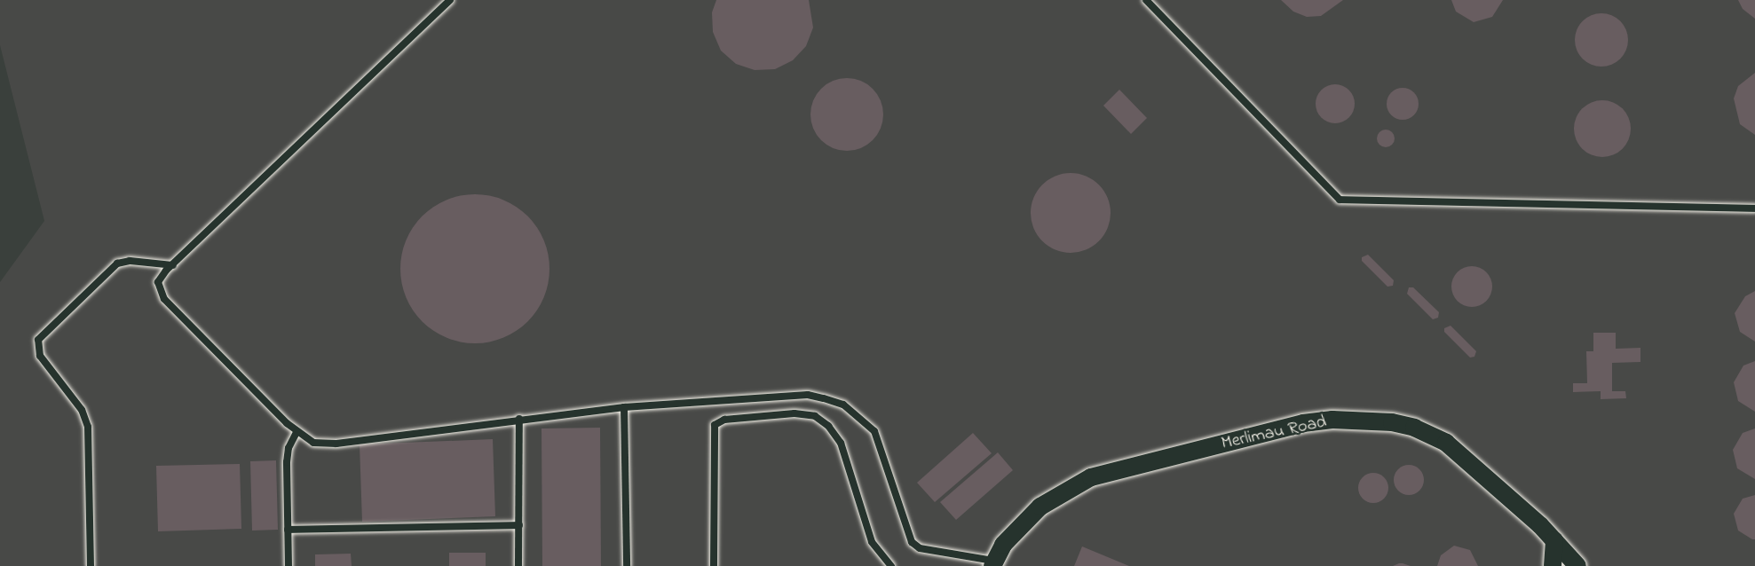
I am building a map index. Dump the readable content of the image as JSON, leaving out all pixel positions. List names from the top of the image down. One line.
{"streets":{"street":["Merlimau Road"]}}
